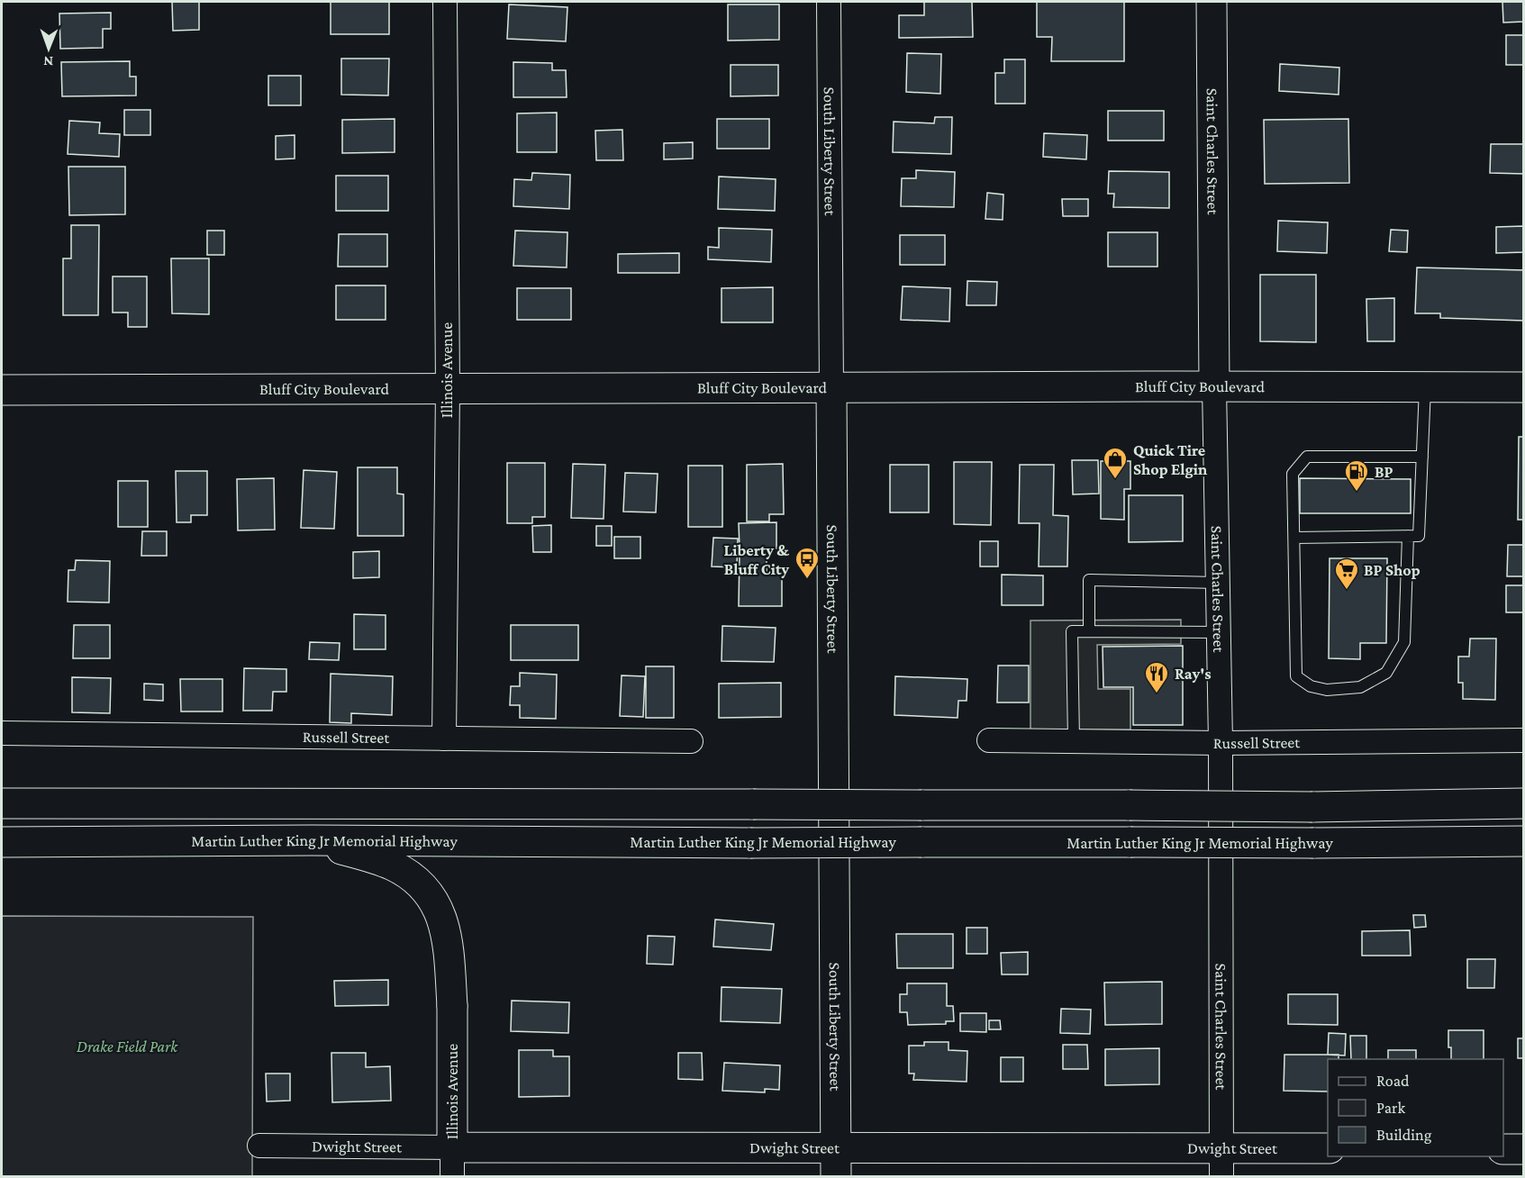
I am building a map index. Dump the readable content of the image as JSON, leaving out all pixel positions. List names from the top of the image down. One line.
{"streets":{"main road":["South Liberty Street","Saint Charles Street","Illinois Avenue","Bluff City Boulevard","Martin Luther King Jr Memorial Highway","Dwight Street"],"street":["Russell Street"]},"crossings":[["South Liberty Street","Bluff City Boulevard"],["South Liberty Street","Dwight Street"],["Saint Charles Street","Bluff City Boulevard"],["Saint Charles Street","Russell Street"],["Saint Charles Street","Dwight Street"],["Illinois Avenue","Bluff City Boulevard"],["Illinois Avenue","Russell Street"],["Illinois Avenue","Martin Luther King Jr Memorial Highway"],["Illinois Avenue","Dwight Street"]],"parks":["Drake Field Park"],"places":{"shop":["Quick Tire Shop Elgin"],"fuel station":["BP"],"bus stop":["Liberty & Bluff City"],"supermarket":["BP Shop"],"restaurant":["Ray's"]},"legend":["Road","Park","Building"],"north":"bottom"}
